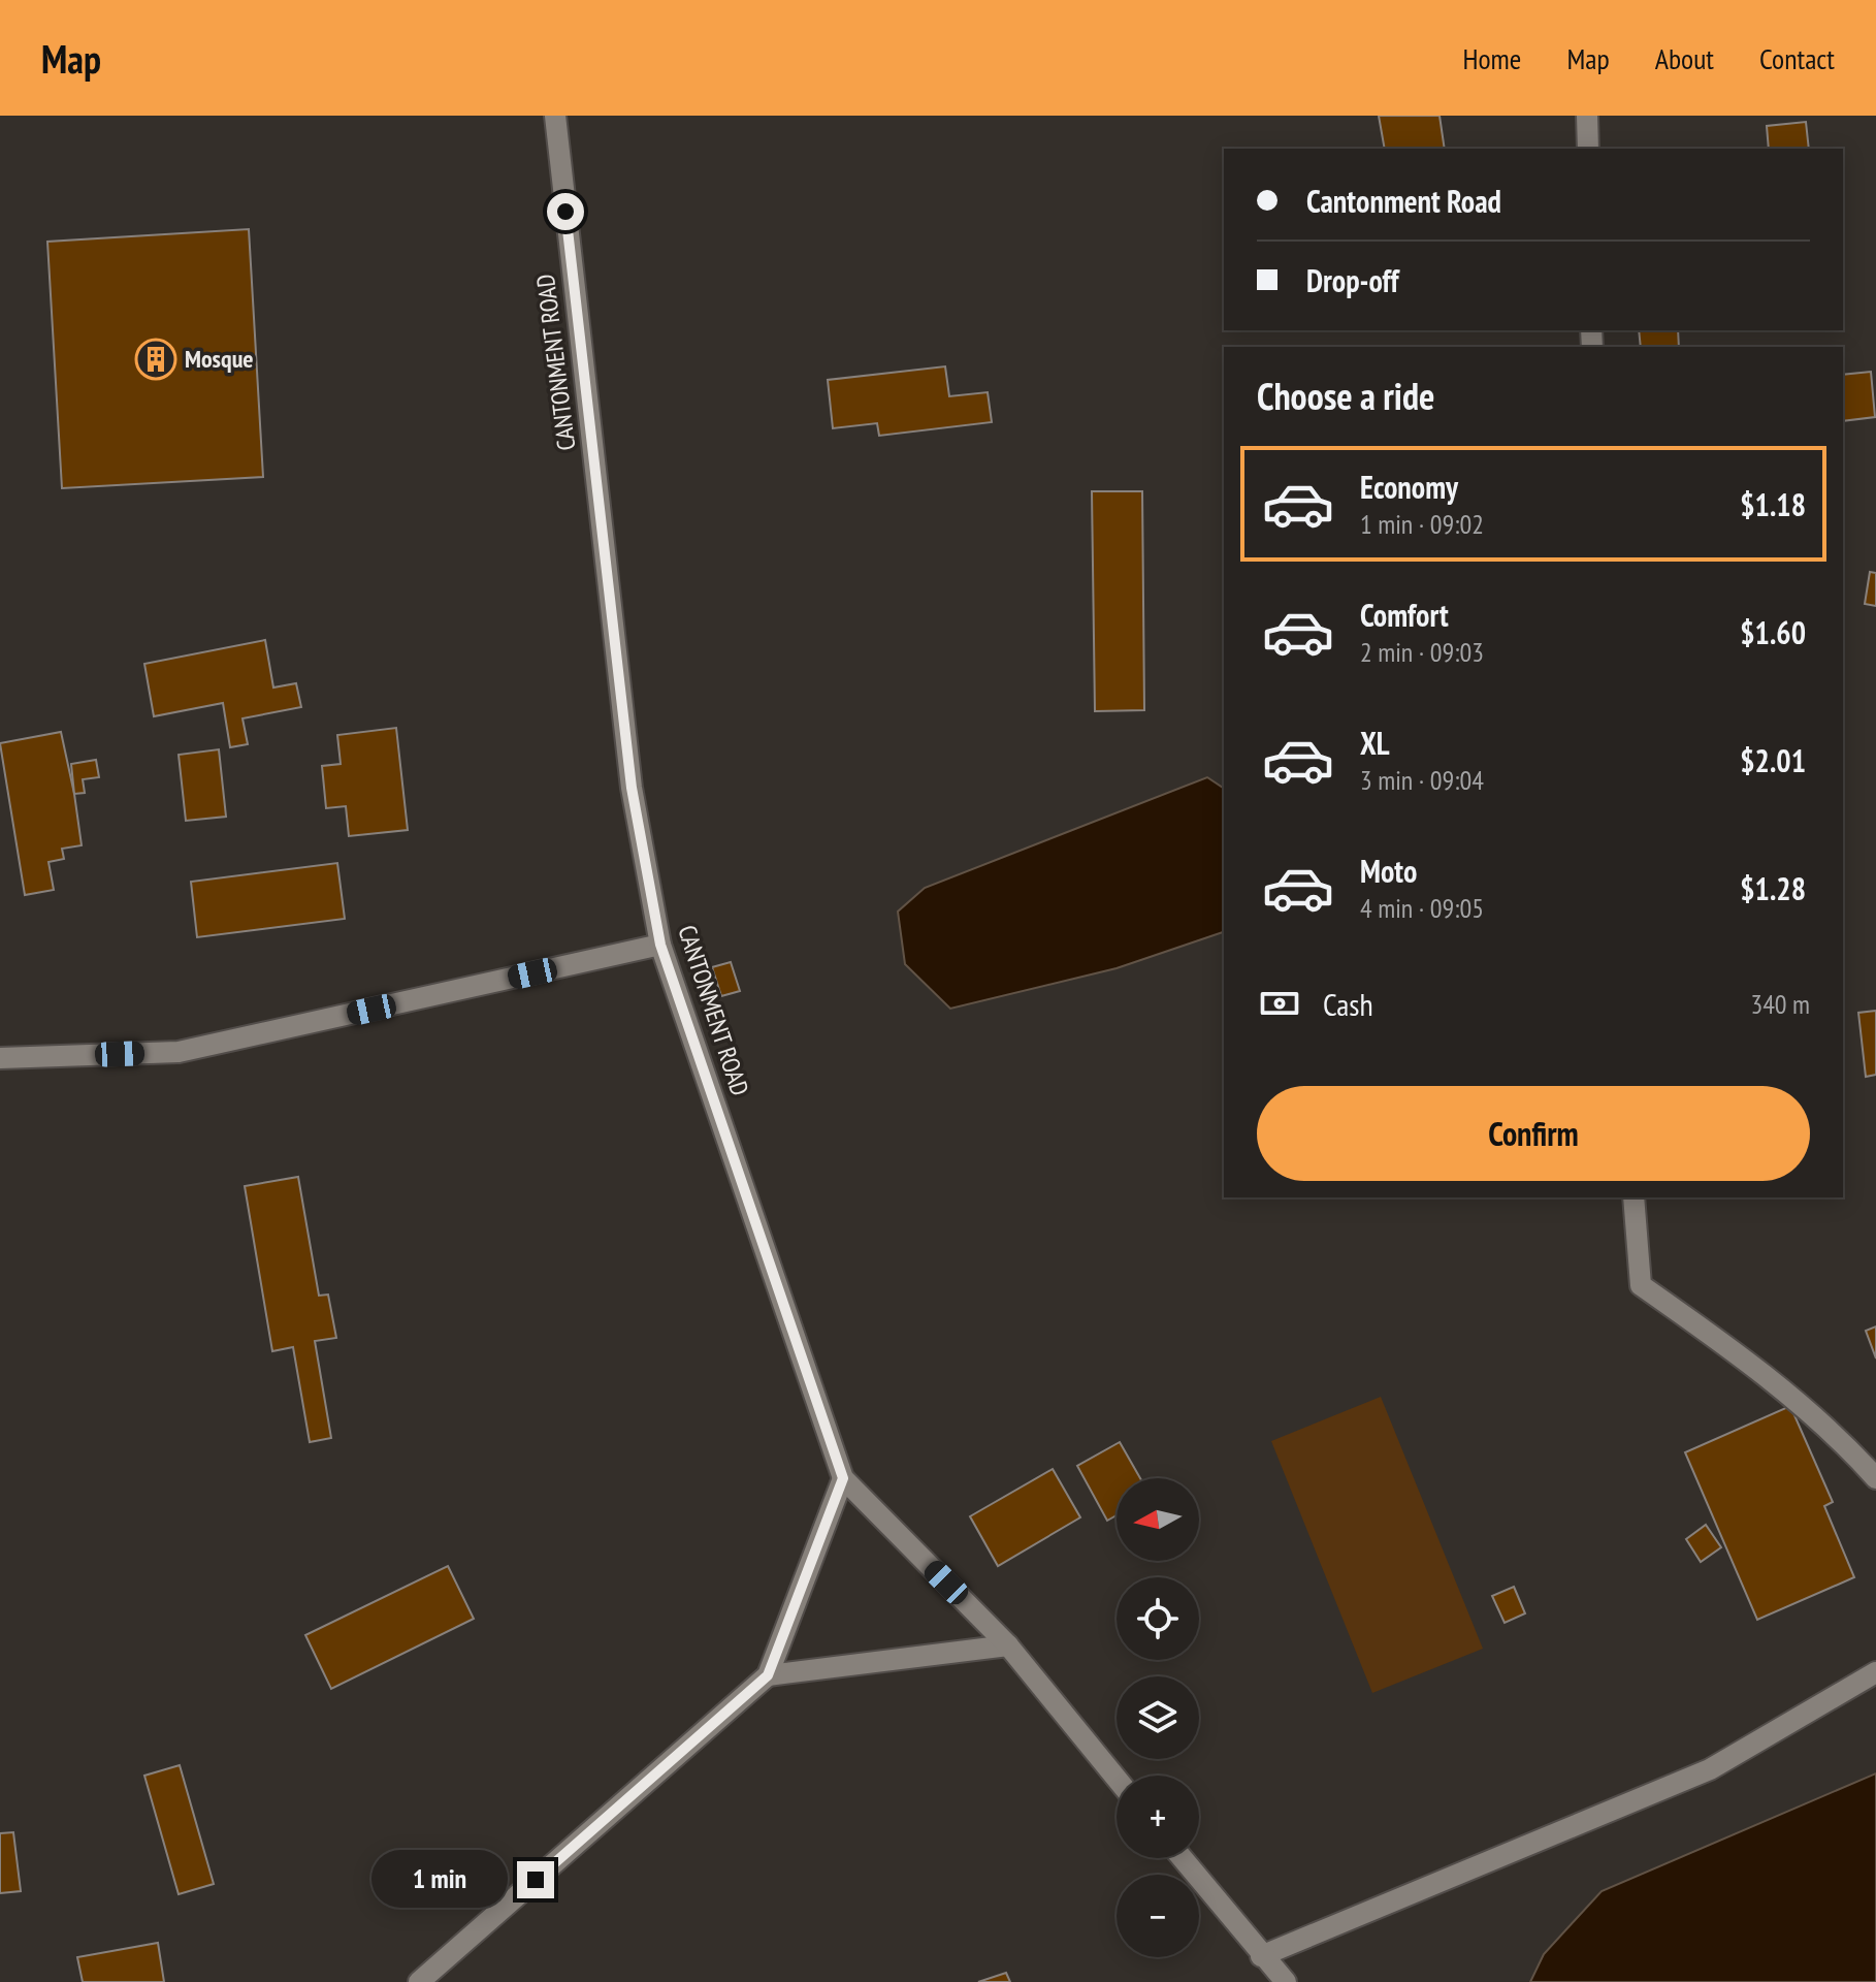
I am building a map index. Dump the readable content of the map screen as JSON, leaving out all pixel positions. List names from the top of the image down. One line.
{"streets":{"street":["CANTONMENT ROAD"]},"places":{"building":["Mosque"]},"north":"left","page":{"header":"Map","nav":["Home","Map","About","Contact"],"banner":["Cantonment Road","Drop-off"],"heading":"Choose a ride","list":[{"name":"Economy","note":"1 min · 09:02","value":"$1.18"},{"name":"Comfort","note":"2 min · 09:03","value":"$1.60"},{"name":"XL","note":"3 min · 09:04","value":"$2.01"},{"name":"Moto","note":"4 min · 09:05","value":"$1.28"}],"pay":["Cash","340 m"],"buttons":"Confirm","map_buttons":["+","−"],"bubble":"1 min"}}
